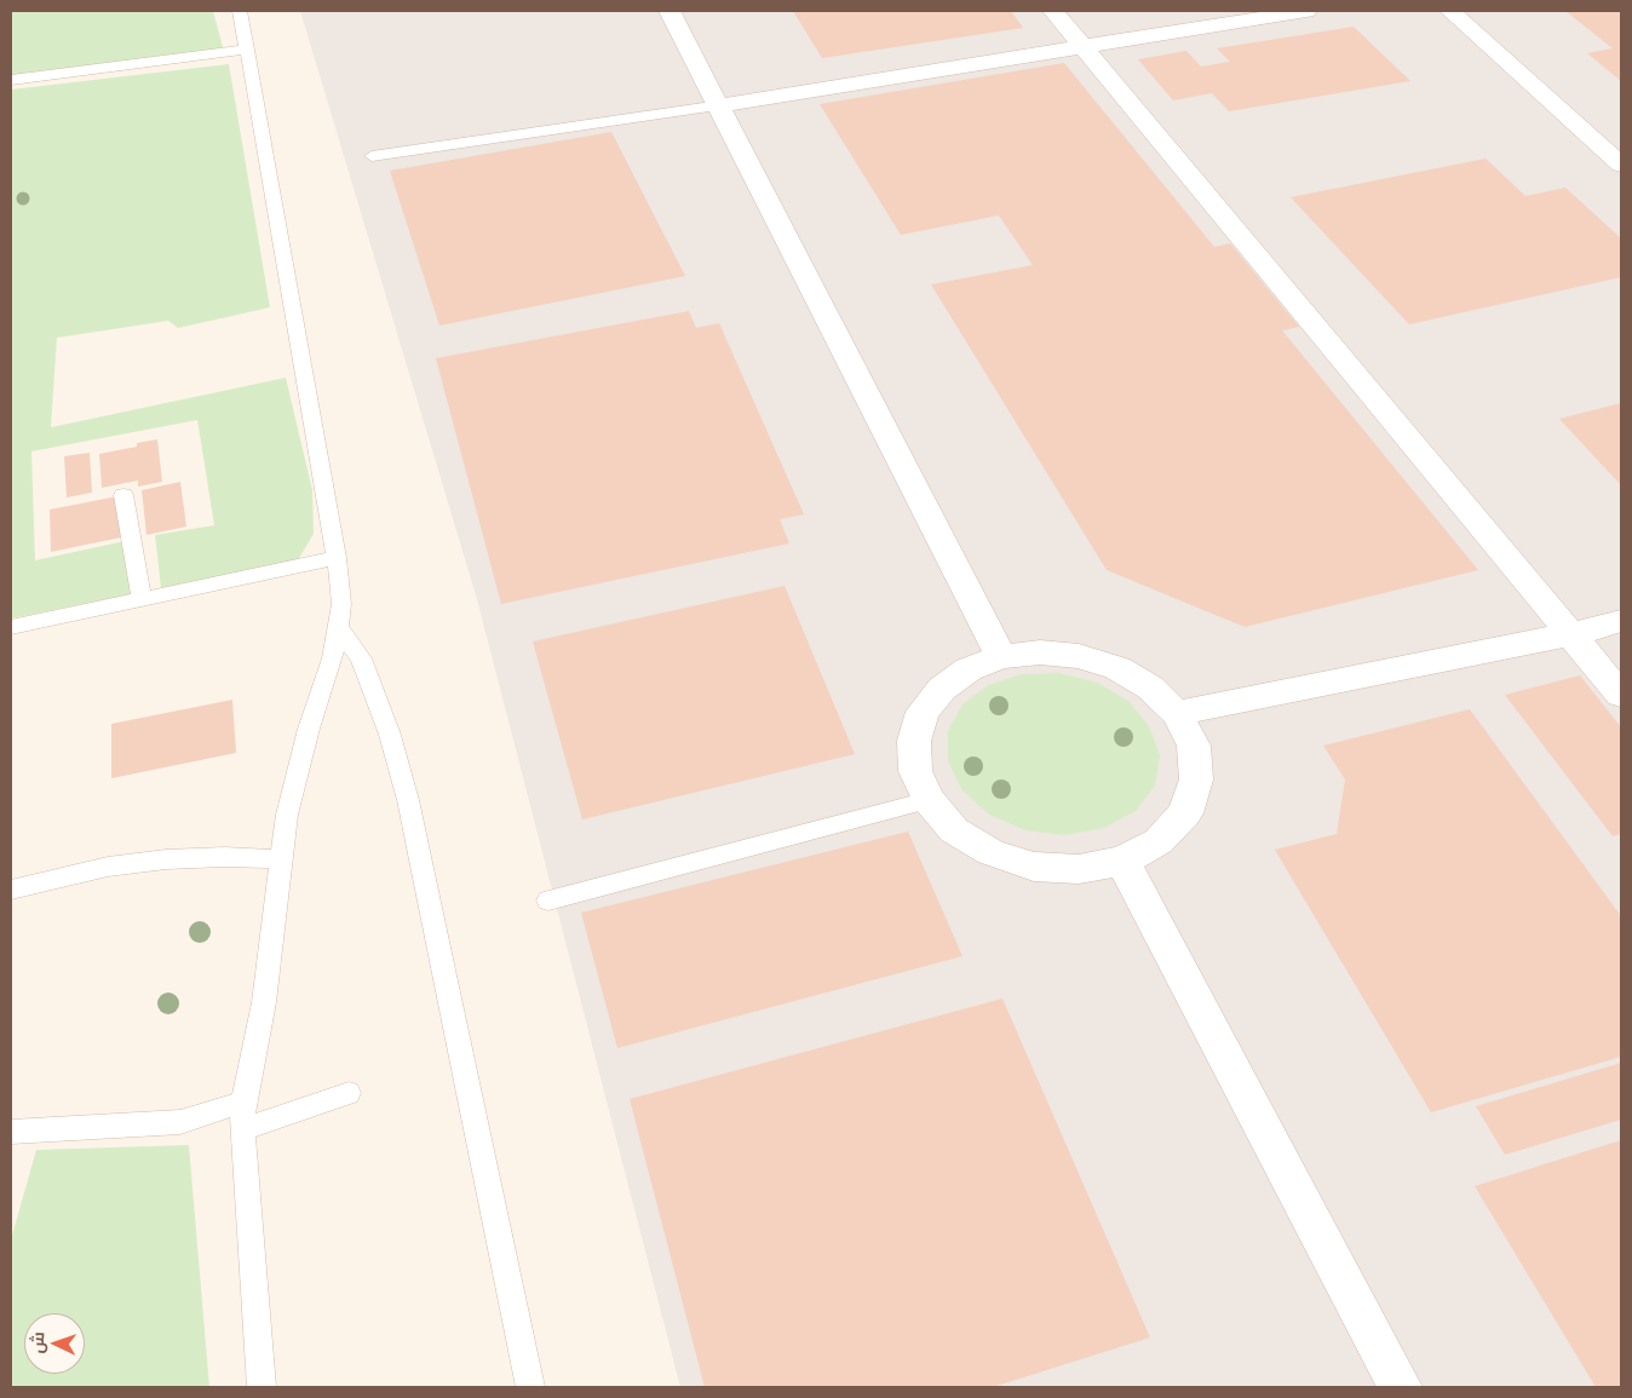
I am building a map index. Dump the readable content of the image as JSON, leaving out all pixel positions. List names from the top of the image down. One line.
{"north":"left"}
